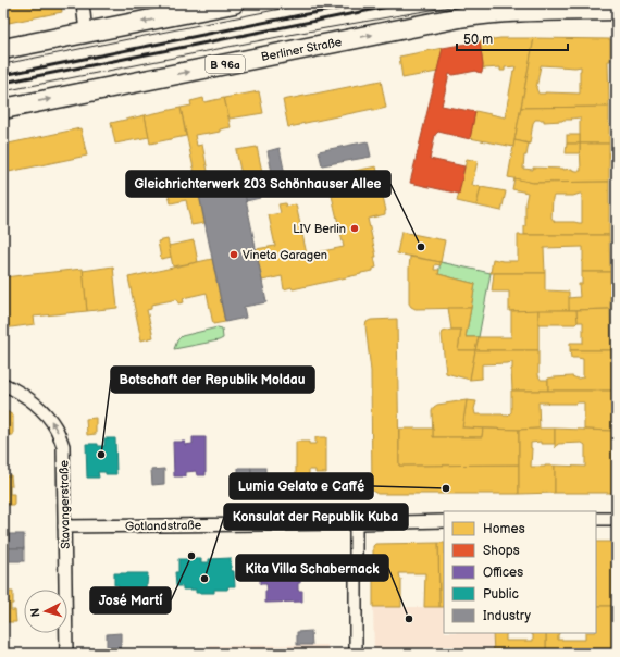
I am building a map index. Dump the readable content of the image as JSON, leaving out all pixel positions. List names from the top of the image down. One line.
{"streets":{"main road":["Berliner Straße","B 96a"],"street":["Stavangerstraße","Gotlandstraße"]},"crossings":[["Stavangerstraße","Gotlandstraße"]],"one_way":["Stavangerstraße"],"places":["LIV Berlin","Gleichrichterwerk 203 Schönhauser Allee","Vineta Garagen","Botschaft der Republik Moldau","Lumia Gelato e Caffé","José Martí","Konsulat der Republik Kuba","Kita Villa Schabernack"],"legend":["Homes","Shops","Offices","Public","Industry"],"scale_bar":"50 m","north":"left"}
